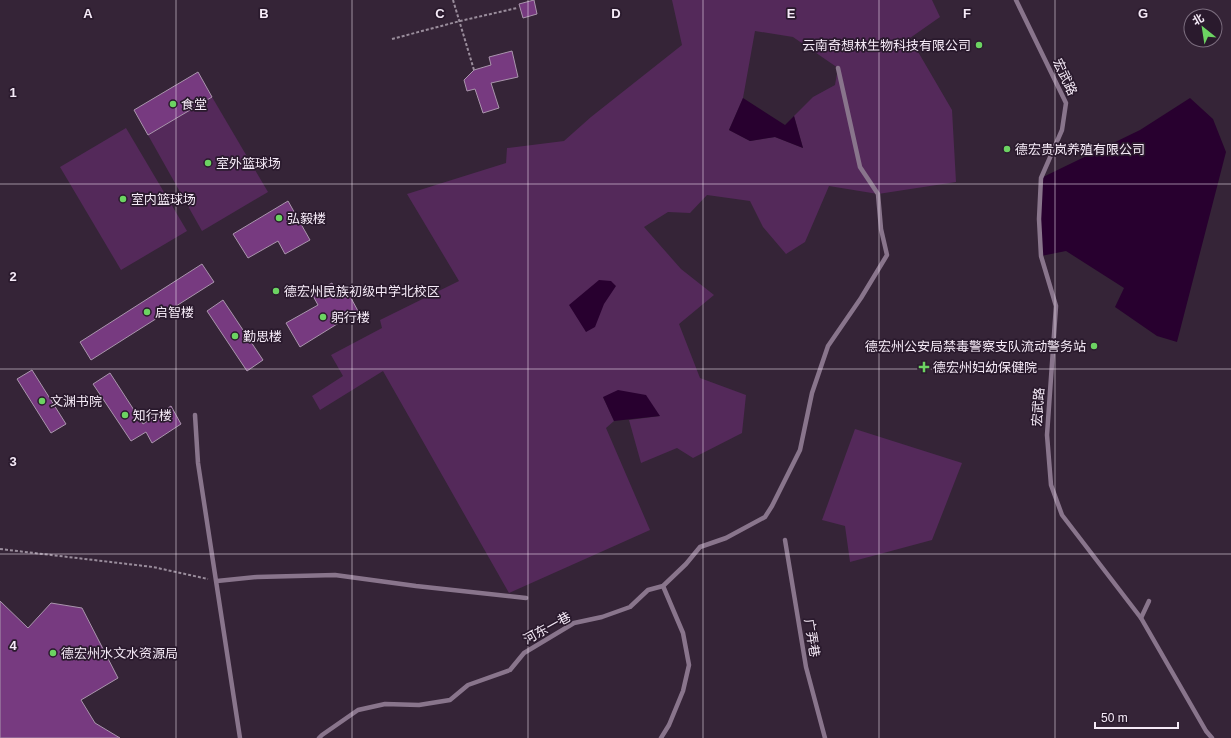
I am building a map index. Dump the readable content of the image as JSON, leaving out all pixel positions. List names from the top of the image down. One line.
{"streets":{"lane":["宏武路","河东一巷","广弄巷"]},"places":{"other":["云南奇想林生物科技有限公司","食堂","德宏贵岚养殖有限公司","室外篮球场","室内篮球场","弘毅楼","德宏州民族初级中学北校区","启智楼","躬行楼","勤思楼","德宏州公安局禁毒警察支队流动警务站","文渊书院","知行楼","德宏州水文水资源局"],"health":["德宏州妇幼保健院"]},"scale_bar":"50 m","north":"top left","grid":{"columns":["A","B","C","D","E","F","G"],"rows":["1","2","3","4"]}}
